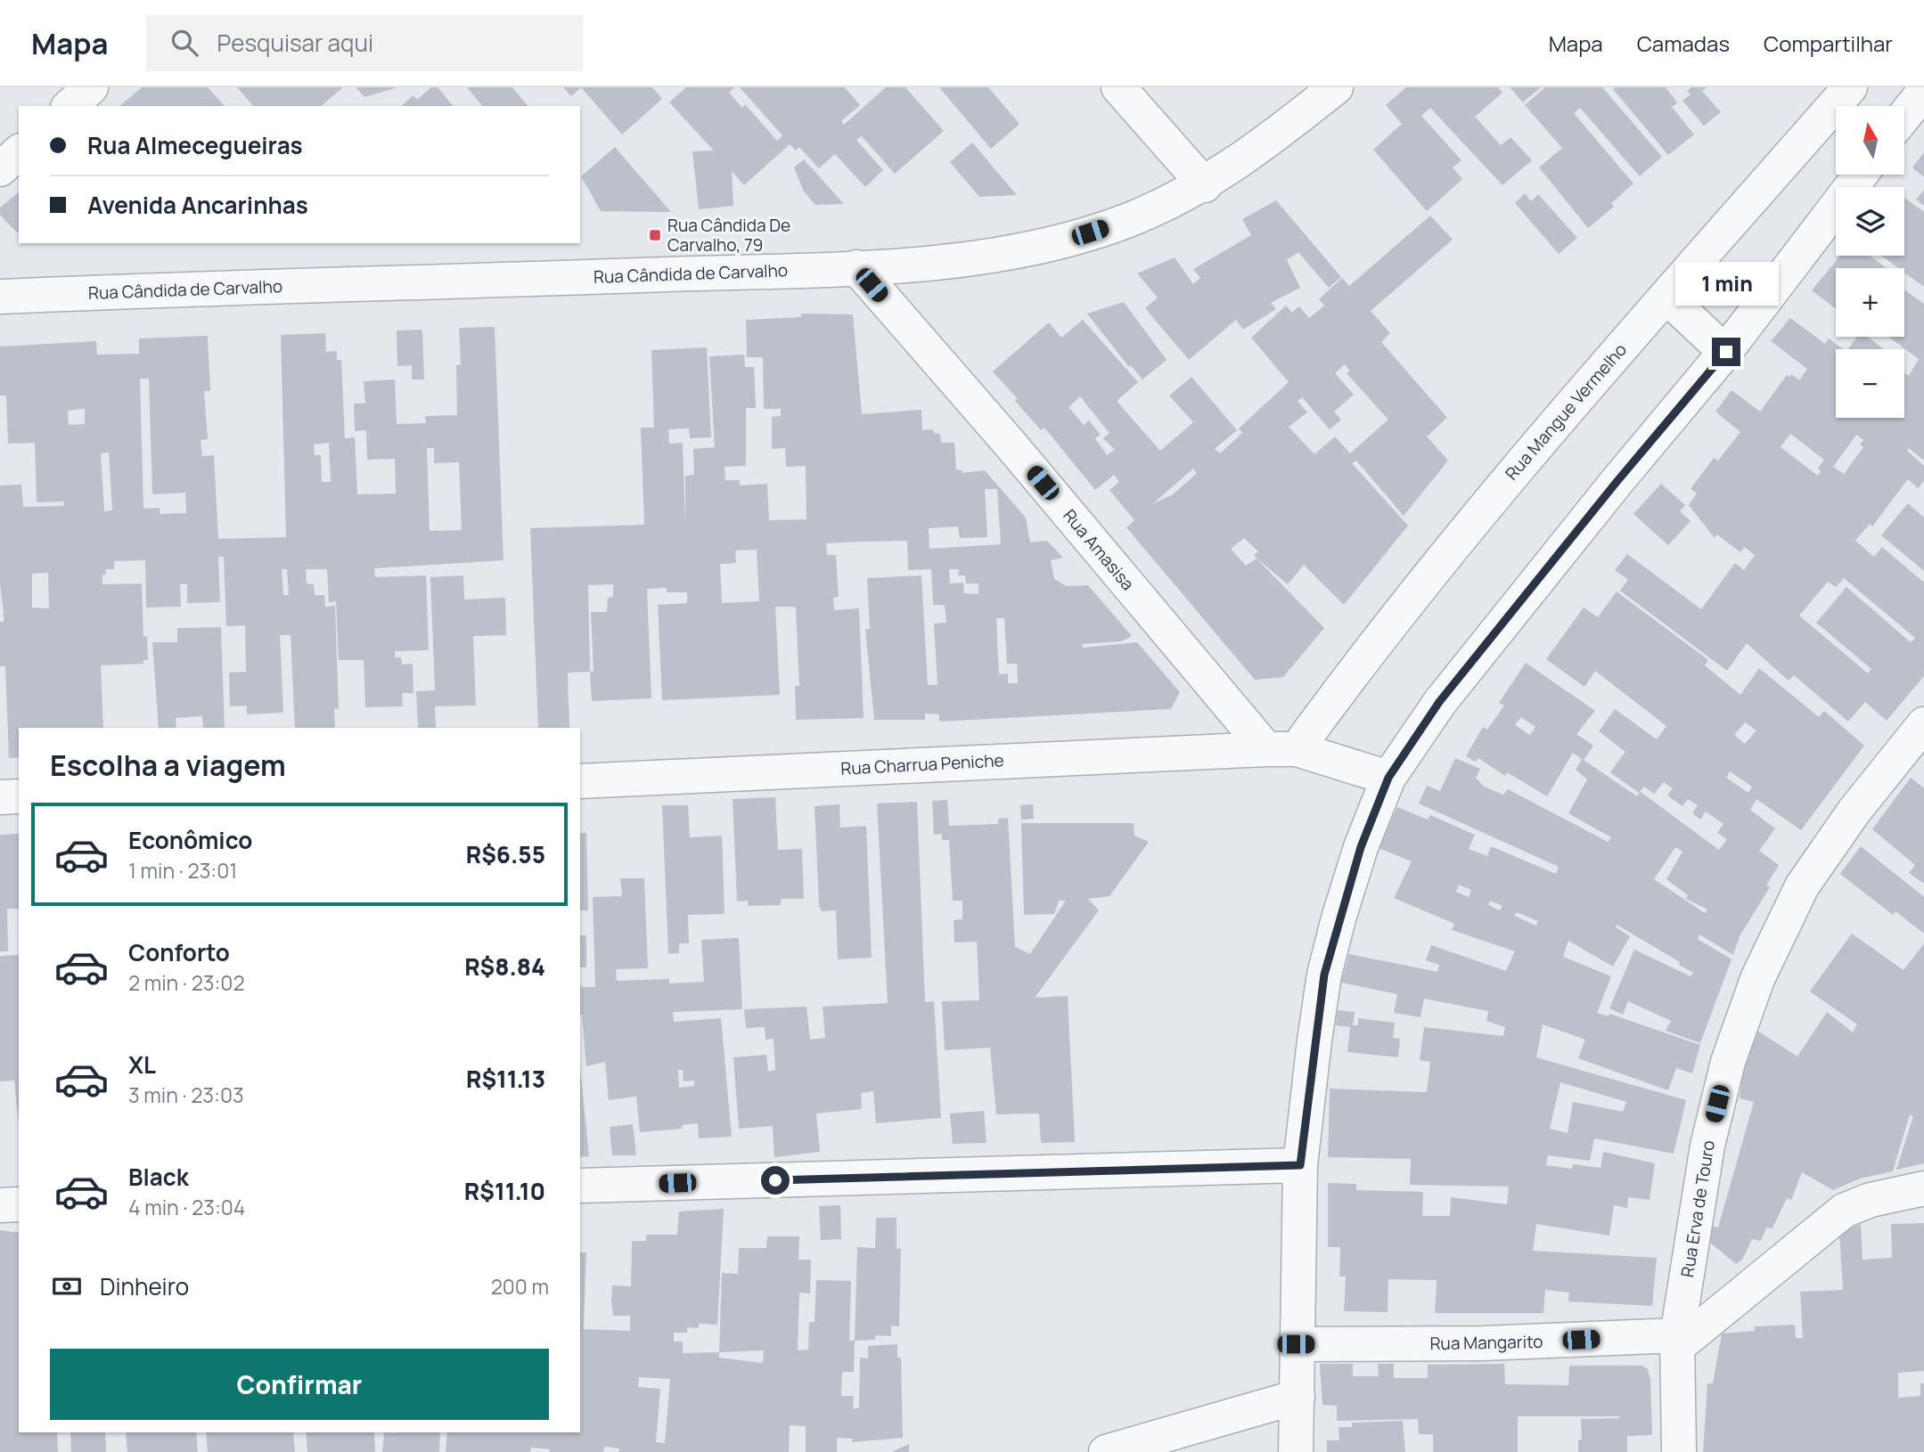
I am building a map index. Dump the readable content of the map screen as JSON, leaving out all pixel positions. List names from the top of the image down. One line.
{"streets":{"street":["Rua Cândida de Carvalho","Rua Mangue Vermelho","Rua Amasisa","Rua Charrua Peniche","Rua Erva de Touro","Rua Mangarito"]},"crossings":[["Rua Cândida de Carvalho","Rua Amasisa"],["Rua Mangue Vermelho","Rua Amasisa"],["Rua Mangue Vermelho","Rua Charrua Peniche"],["Rua Amasisa","Rua Charrua Peniche"],["Rua Erva de Touro","Rua Mangarito"]],"places":{"transit":["Rua Cândida De Carvalho, 79"]},"north":"top","page":{"header":"Mapa","search":"Pesquisar aqui","nav":["Mapa","Camadas","Compartilhar"],"map_buttons":["+","−"],"banner":["Rua Almecegueiras","Avenida Ancarinhas"],"bubble":"1 min","heading":"Escolha a viagem","list":[{"name":"Econômico","note":"1 min · 23:01","value":"R$6.55"},{"name":"Conforto","note":"2 min · 23:02","value":"R$8.84"},{"name":"XL","note":"3 min · 23:03","value":"R$11.13"},{"name":"Black","note":"4 min · 23:04","value":"R$11.10"}],"pay":["Dinheiro","200 m"],"buttons":"Confirmar"}}
